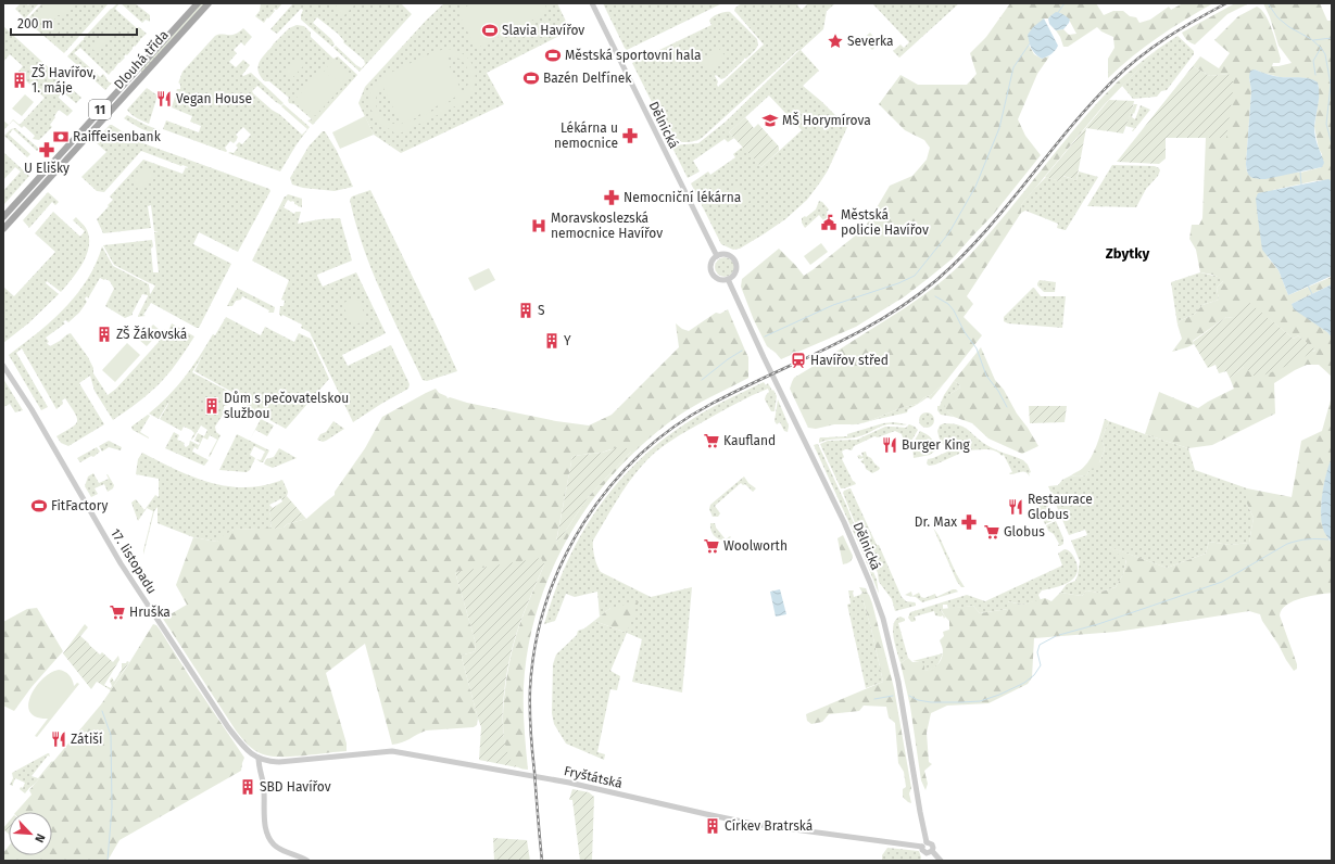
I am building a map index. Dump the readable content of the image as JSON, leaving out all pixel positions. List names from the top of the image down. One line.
{"streets":{"main road":["Dlouhá třída","11"],"street":["Dělnická","17. listopadu","Fryštátská"]},"crossings":[["Dělnická","Fryštátská"],["17. listopadu","Fryštátská"]],"districts":["Zbytky"],"places":{"sports":["Slavia Havířov","Městská sportovní hala","Bazén Delfínek","FitFactory"],"place":["Severka"],"building":["ZŠ Havířov, 1. máje","S","ZŠ Žákovská","Y","Dům s pečovatelskou službou","SBD Havířov","Církev Bratrská"],"restaurant":["Vegan House","Burger King","Restaurace Globus","Zátiší"],"school or university":["MŠ Horymírova"],"pharmacy":["Lékárna u nemocnice","U Elišky","Nemocniční lékárna","Dr. Max"],"bank":["Raiffeisenbank"],"public building":["Městská policie Havířov"],"hospital":["Moravskoslezská nemocnice Havířov"],"station":["Havířov střed"],"supermarket":["Kaufland","Globus","Woolworth","Hruška"]},"scale_bar":"200 m","north":"bottom right"}
